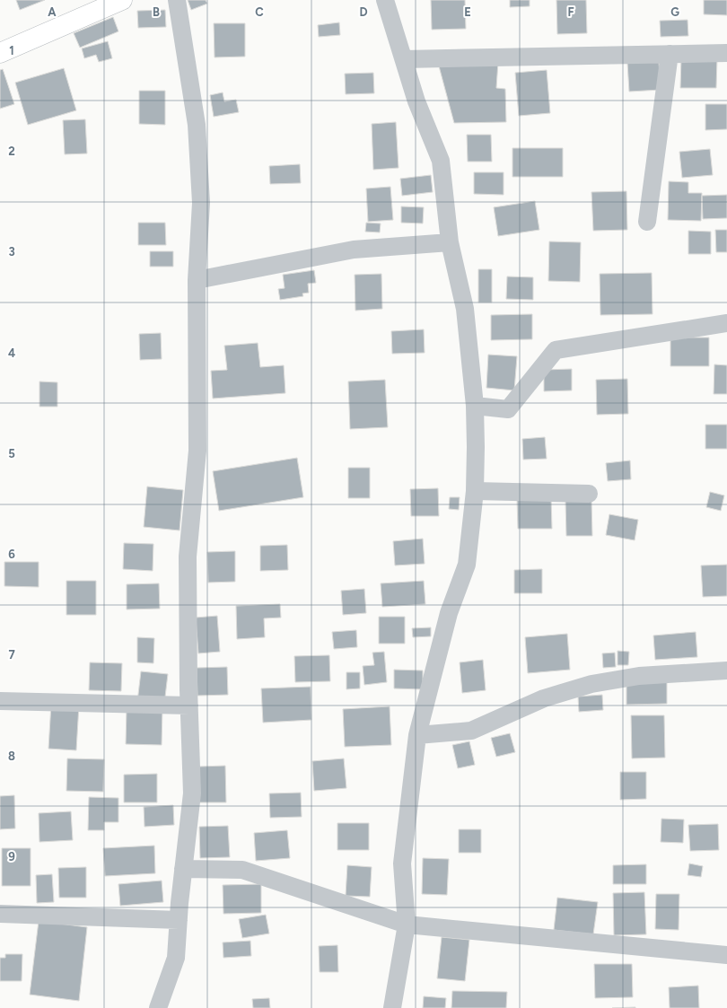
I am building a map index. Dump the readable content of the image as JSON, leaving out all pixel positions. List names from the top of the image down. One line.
{"grid":{"columns":["A","B","C","D","E","F","G"],"rows":["1","2","3","4","5","6","7","8","9"]}}
